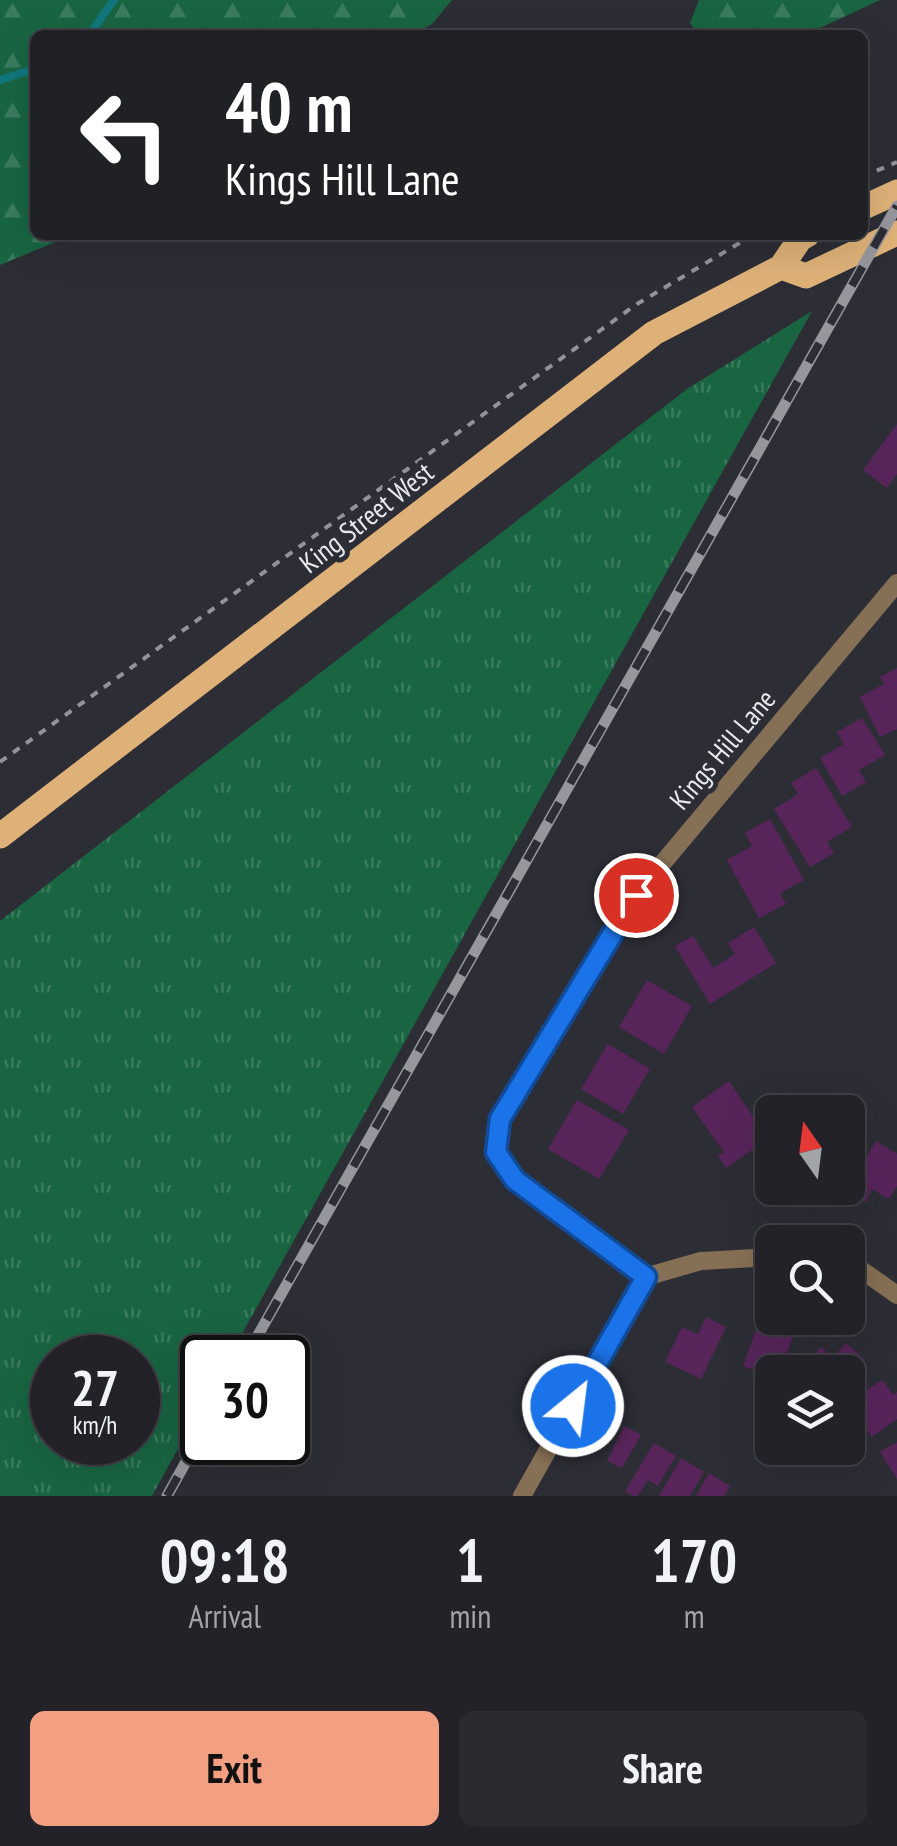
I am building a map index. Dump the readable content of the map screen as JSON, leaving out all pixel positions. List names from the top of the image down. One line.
{"streets":{"main road":["King Street West"],"street":["Kings Hill Lane"]},"north":"top","page":{"turn":["40 m","Kings Hill Lane"],"speed":"27 km/h","limit":"30","eta":["09:18","Arrival","1","min","170","m"],"buttons":["Exit","Share"]}}
